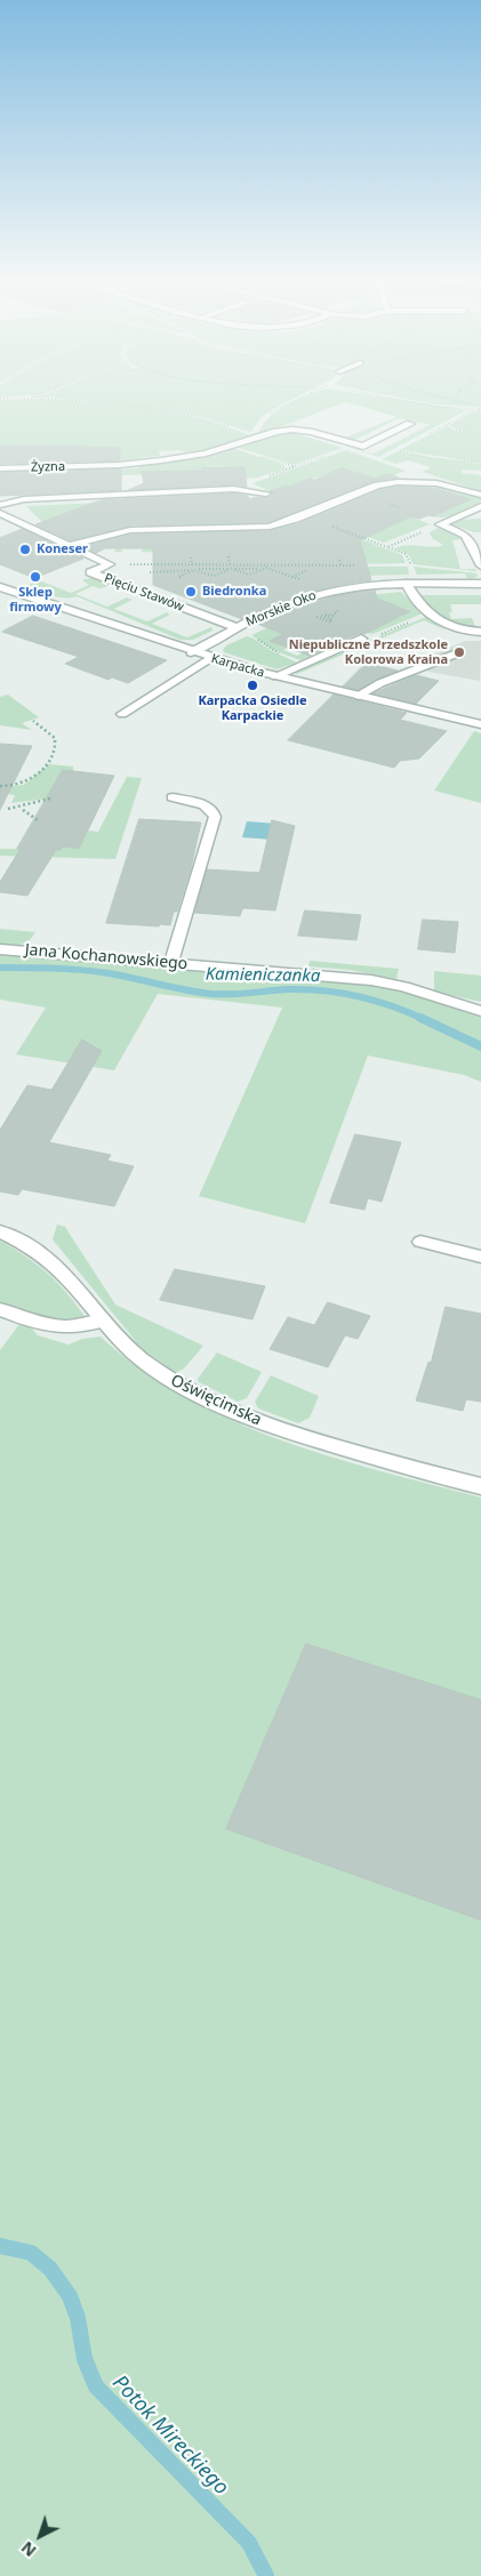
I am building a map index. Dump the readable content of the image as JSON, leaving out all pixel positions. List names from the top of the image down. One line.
{"streets":{"street":["Żyzna","Pięciu Stawów","Morskie Oko","Karpacka","Jana Kochanowskiego","Oświęcimska"]},"crossings":[["Pięciu Stawów","Morskie Oko"],["Morskie Oko","Karpacka"]],"water":["Kamieniczanka","Potok Mireckiego"],"places":["Koneser","Sklep firmowy","Biedronka","Niepubliczne Przedszkole Kolorowa Kraina","Karpacka Osiedle Karpackie"],"north":"bottom left"}
